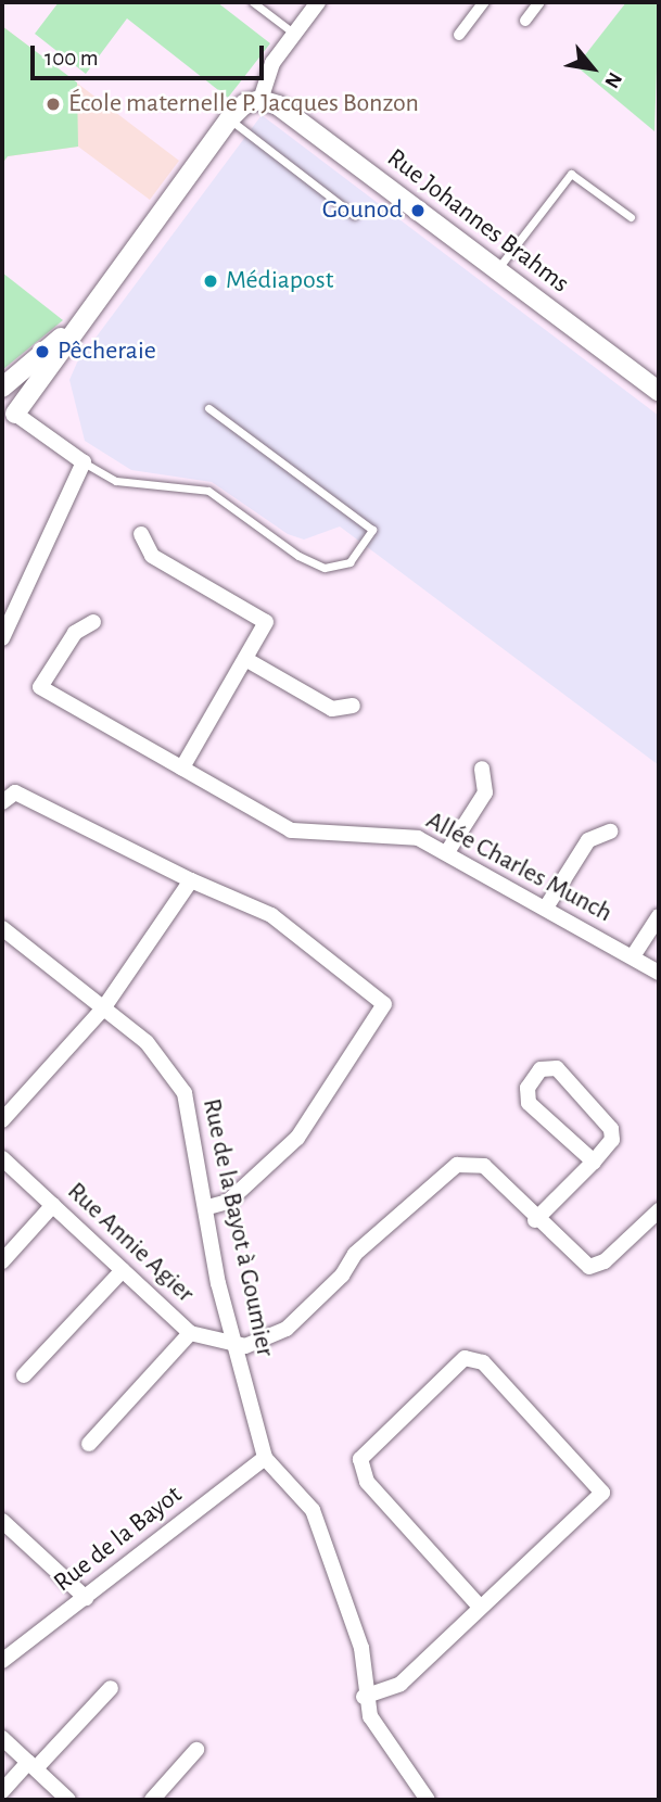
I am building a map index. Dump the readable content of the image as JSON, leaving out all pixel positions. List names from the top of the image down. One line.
{"streets":{"street":["Rue Johannes Brahms","Allée Charles Munch","Rue de la Bayot à Goumier","Rue Annie Agier","Rue de la Bayot"]},"crossings":[["Rue de la Bayot à Goumier","Rue Annie Agier"],["Rue de la Bayot à Goumier","Rue de la Bayot"]],"places":["École maternelle P. Jacques Bonzon","Gounod","Médiapost","Pêcheraie"],"scale_bar":"100 m","north":"bottom right"}
